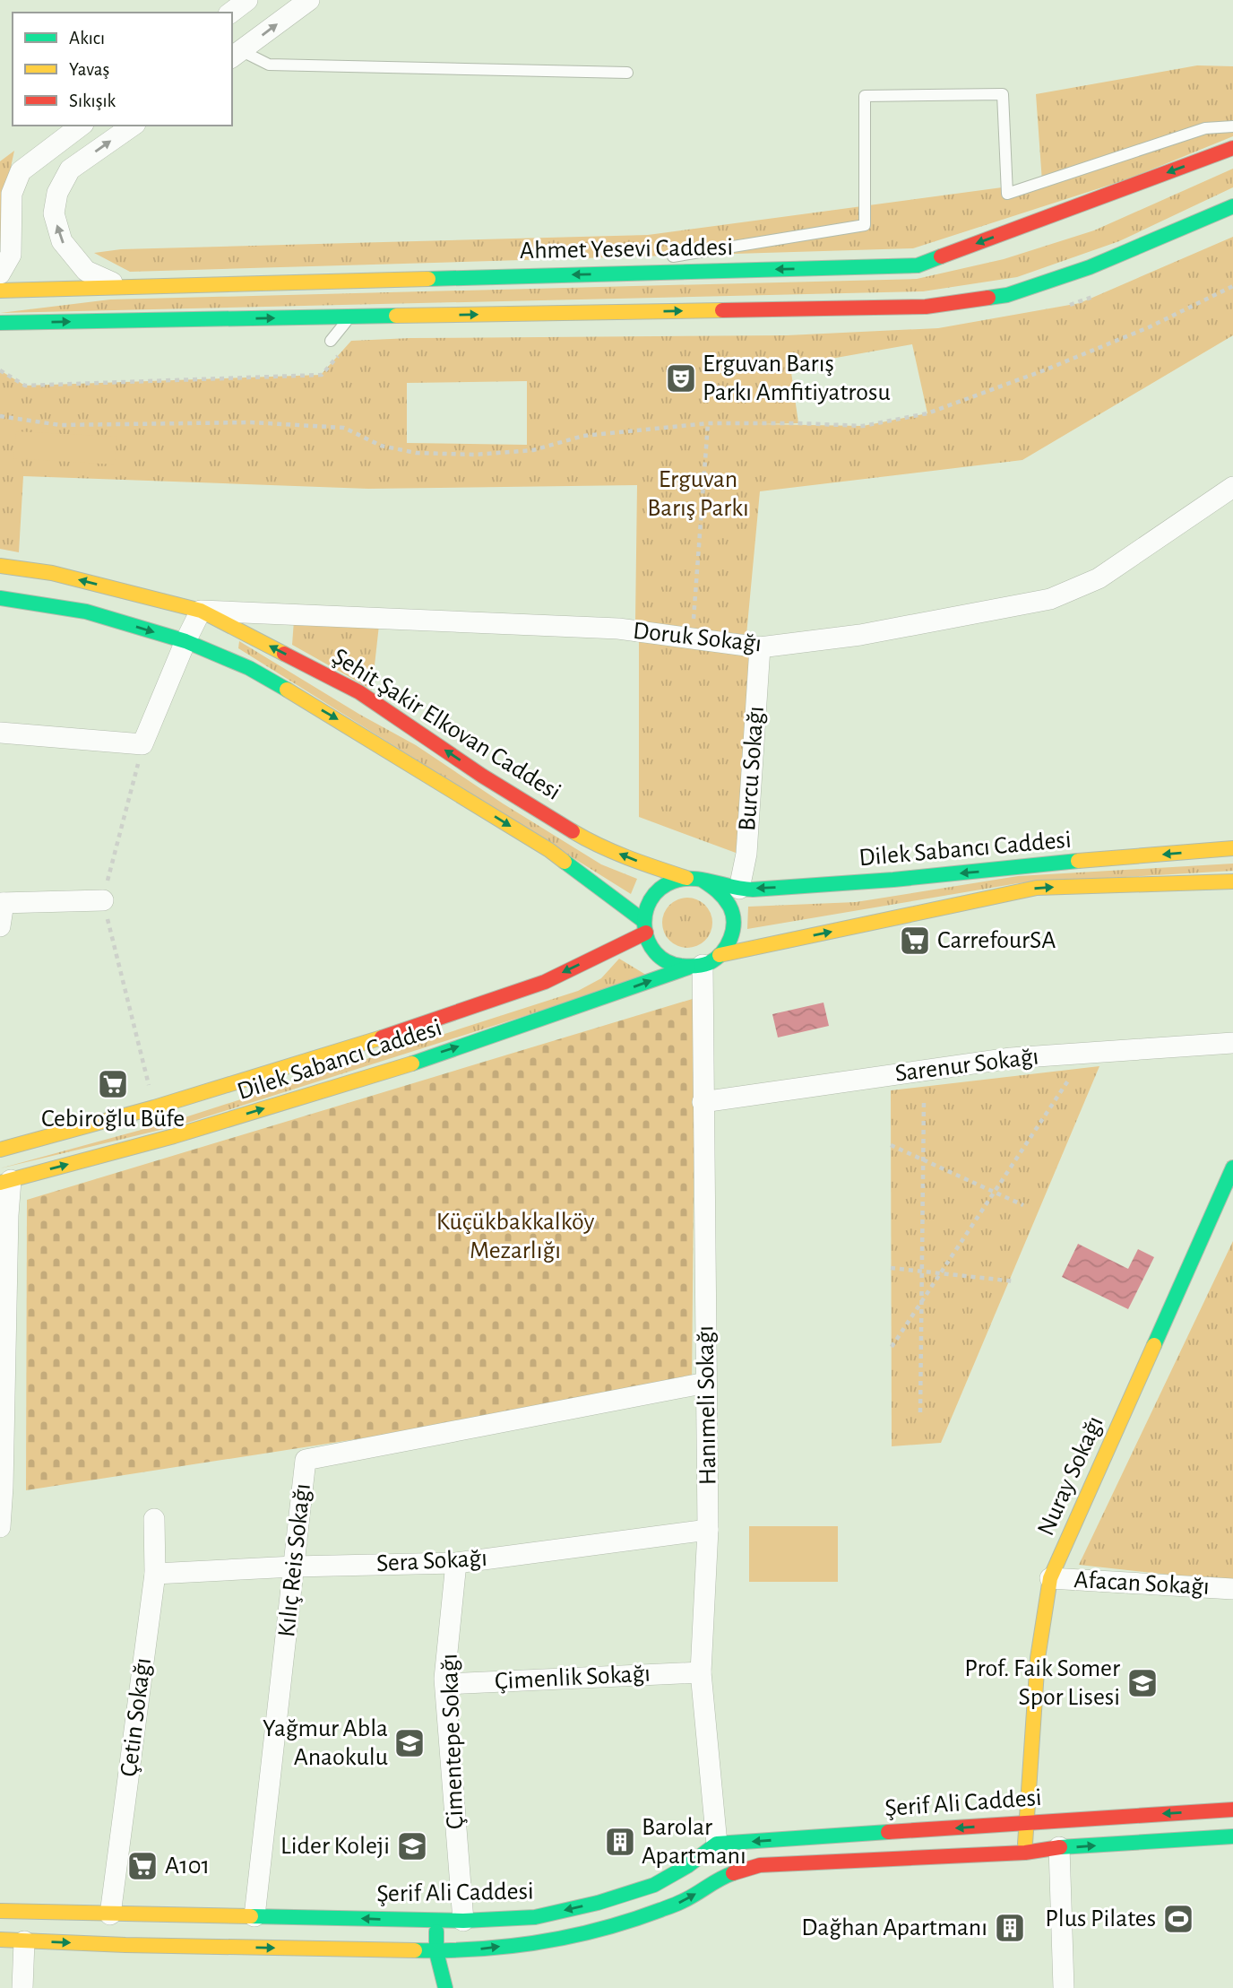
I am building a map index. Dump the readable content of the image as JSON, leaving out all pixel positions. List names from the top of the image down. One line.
{"streets":{"main road":["Ahmet Yesevi Caddesi","Şehit Şakir Elkovan Caddesi","Dilek Sabancı Caddesi","Nuray Sokağı","Şerif Ali Caddesi"],"street":["Doruk Sokağı","Burcu Sokağı","Sarenur Sokağı","Hanımeli Sokağı","Kılıç Reis Sokağı","Sera Sokağı","Afacan Sokağı","Çimenlik Sokağı","Çetin Sokağı","Çimentepe Sokağı"]},"crossings":[["Doruk Sokağı","Şehit Şakir Elkovan Caddesi"],["Doruk Sokağı","Burcu Sokağı"],["Şehit Şakir Elkovan Caddesi","Dilek Sabancı Caddesi"],["Şehit Şakir Elkovan Caddesi","Hanımeli Sokağı"],["Burcu Sokağı","Dilek Sabancı Caddesi"],["Dilek Sabancı Caddesi","Hanımeli Sokağı"],["Sarenur Sokağı","Hanımeli Sokağı"],["Hanımeli Sokağı","Kılıç Reis Sokağı"],["Hanımeli Sokağı","Sera Sokağı"],["Hanımeli Sokağı","Çimenlik Sokağı"],["Hanımeli Sokağı","Şerif Ali Caddesi"],["Nuray Sokağı","Afacan Sokağı"],["Nuray Sokağı","Şerif Ali Caddesi"],["Kılıç Reis Sokağı","Sera Sokağı"],["Kılıç Reis Sokağı","Şerif Ali Caddesi"],["Sera Sokağı","Çetin Sokağı"],["Sera Sokağı","Çimentepe Sokağı"],["Çimenlik Sokağı","Çimentepe Sokağı"],["Çetin Sokağı","Şerif Ali Caddesi"],["Çimentepe Sokağı","Şerif Ali Caddesi"]],"parks":["Erguvan Barış Parkı","Küçükbakkalköy Mezarlığı"],"places":{"theatre":["Erguvan Barış Parkı Amfitiyatrosu"],"supermarket":["CarrefourSA","Cebiroğlu Büfe","A101"],"school or university":["Prof. Faik Somer Spor Lisesi","Yağmur Abla Anaokulu","Lider Koleji"],"building":["Barolar Apartmanı","Dağhan Apartmanı"],"sports":["Plus Pilates"]},"legend":["Akıcı","Yavaş","Sıkışık"]}
